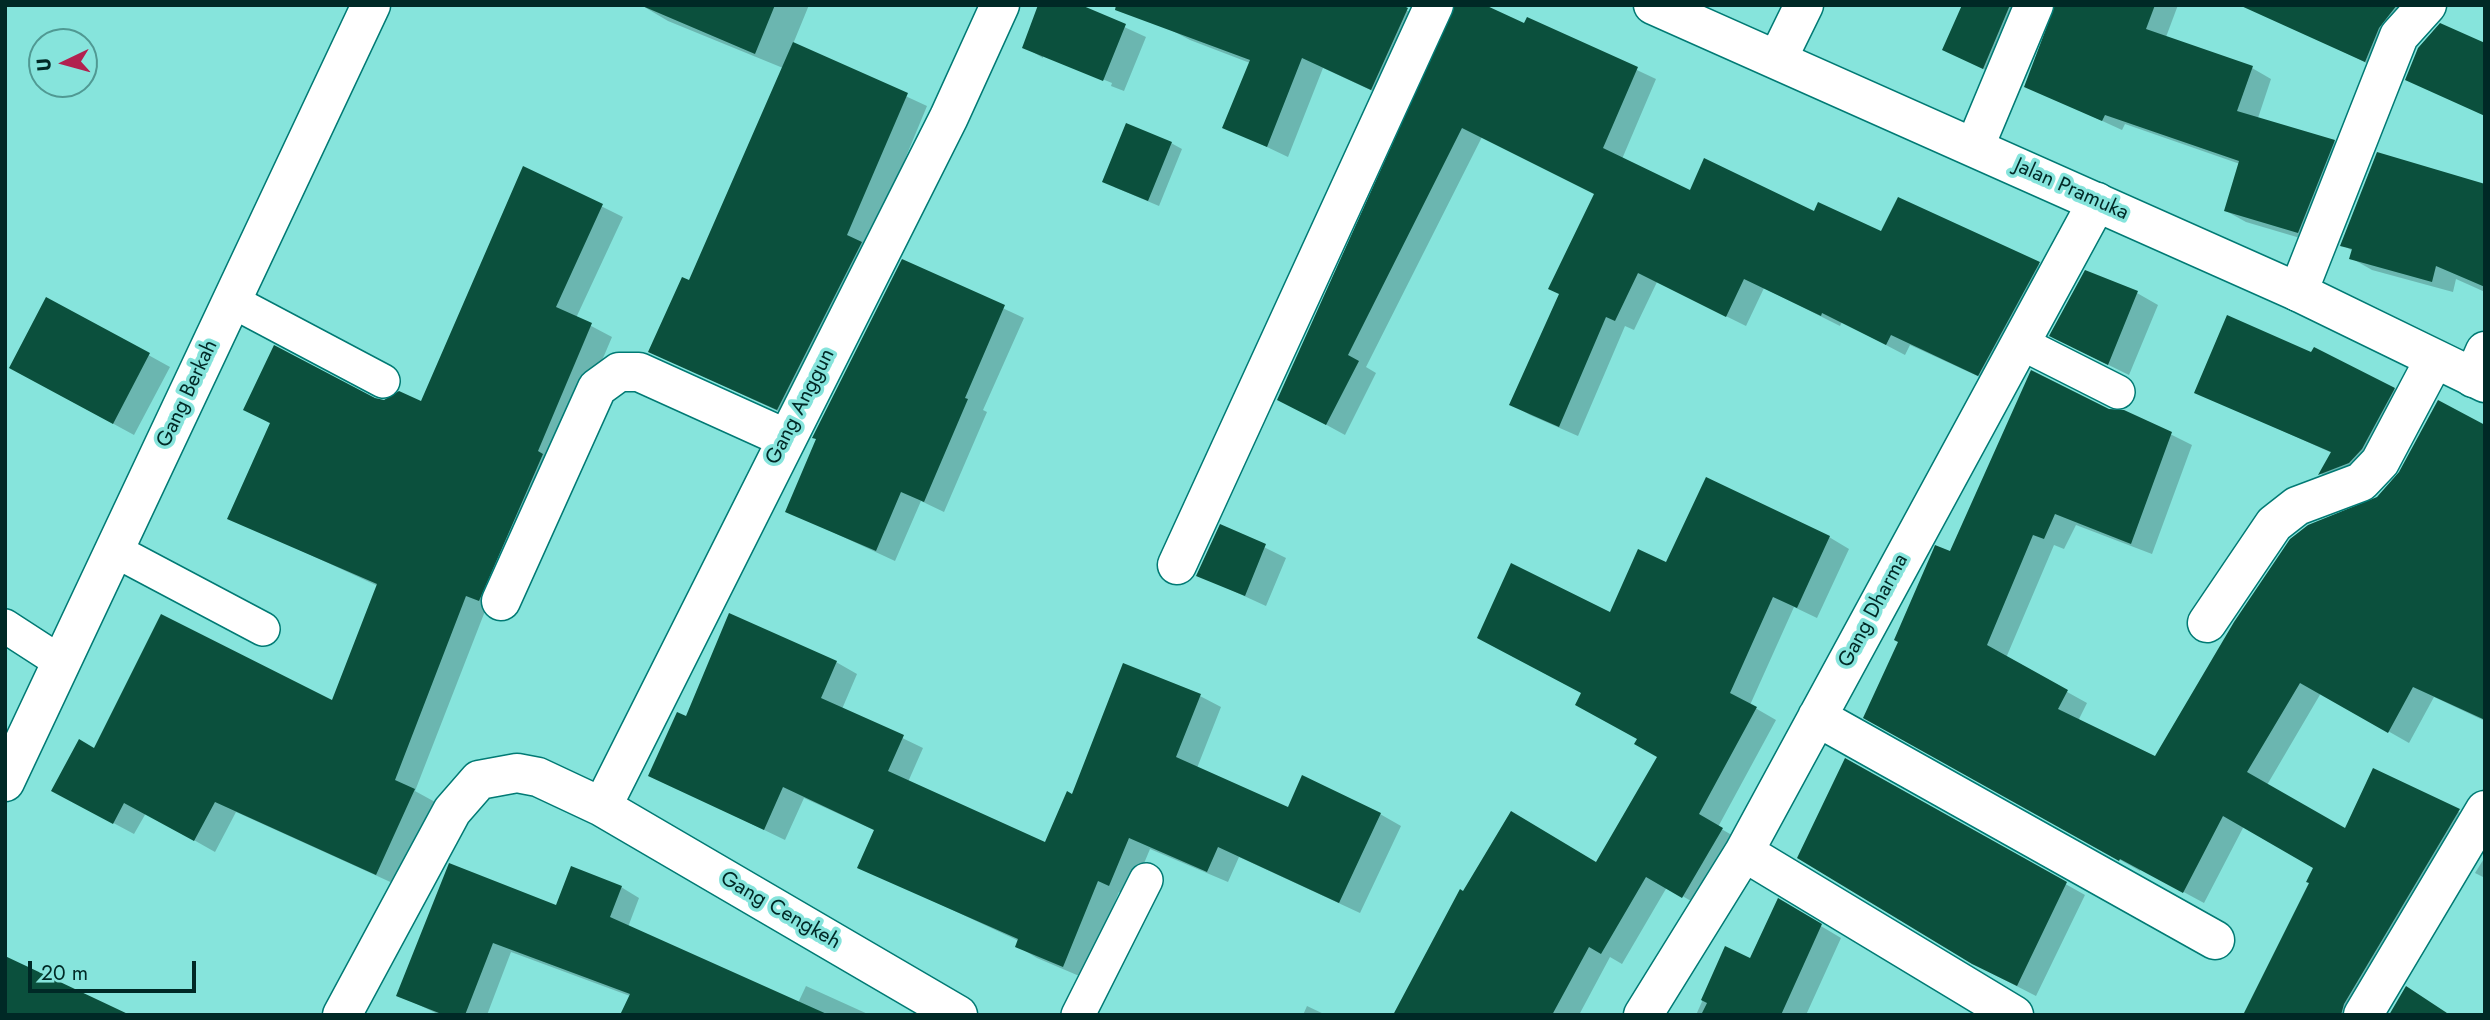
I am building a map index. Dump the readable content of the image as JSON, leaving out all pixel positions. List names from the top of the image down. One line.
{"streets":{"street":["Jalan Pramuka","Gang Berkah","Gang Anggun","Gang Dharma","Gang Cengkeh"]},"crossings":[["Jalan Pramuka","Gang Dharma"],["Gang Anggun","Gang Cengkeh"]],"scale_bar":"20 m","north":"left"}
